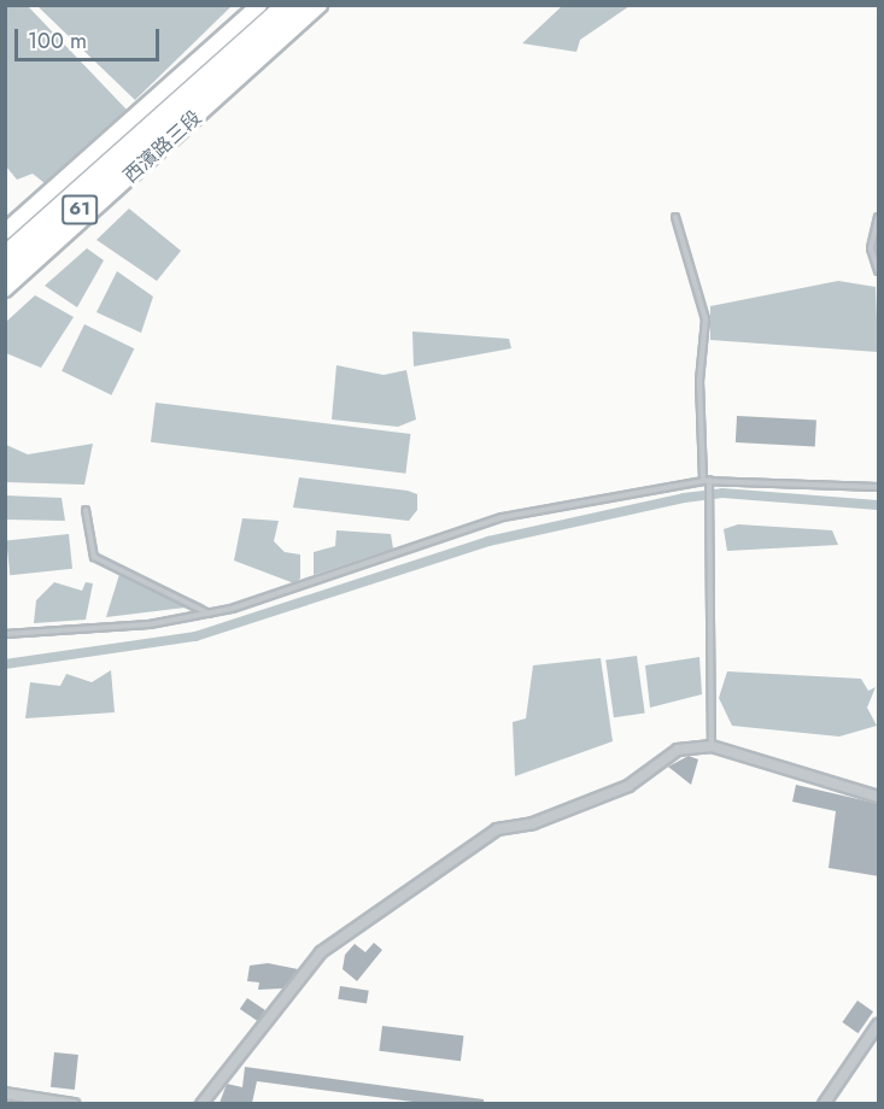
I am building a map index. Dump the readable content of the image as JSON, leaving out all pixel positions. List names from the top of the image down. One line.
{"streets":{"highway":["61"],"street":["西濱路三段"]},"scale_bar":"100 m"}
